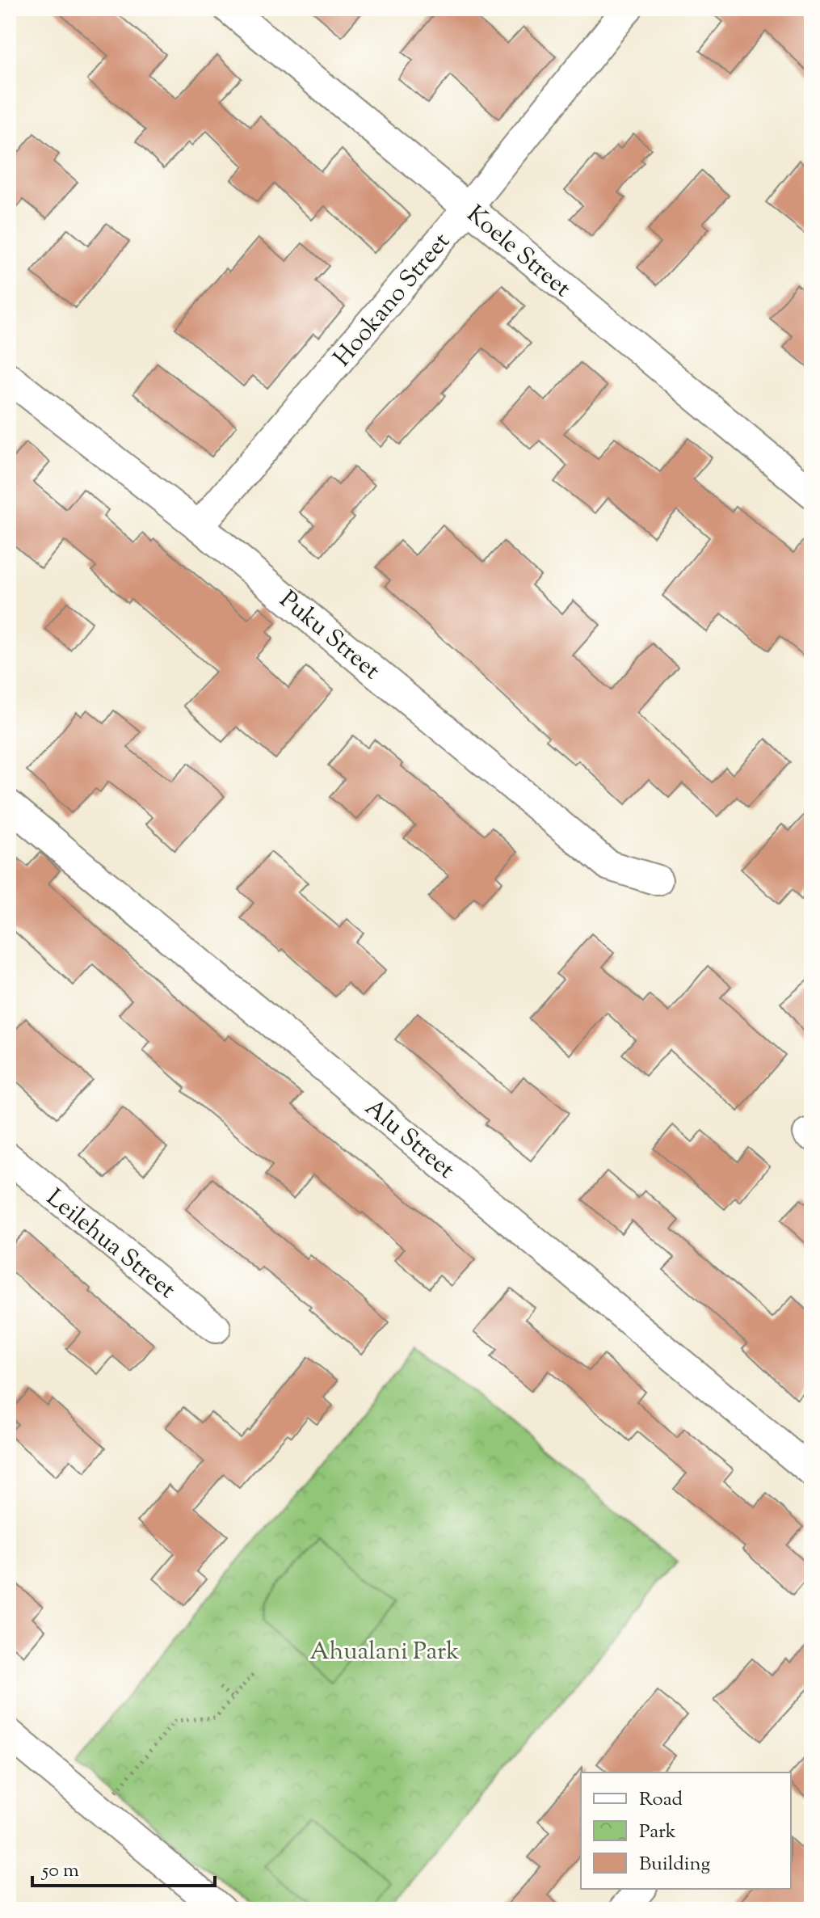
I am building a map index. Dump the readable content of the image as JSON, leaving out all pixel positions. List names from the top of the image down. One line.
{"streets":{"street":["Koele Street","Hookano Street","Puku Street","Alu Street","Leilehua Street"]},"crossings":[["Koele Street","Hookano Street"],["Hookano Street","Puku Street"]],"parks":["Ahualani Park"],"legend":["Road","Park","Building"],"scale_bar":"50 m"}
